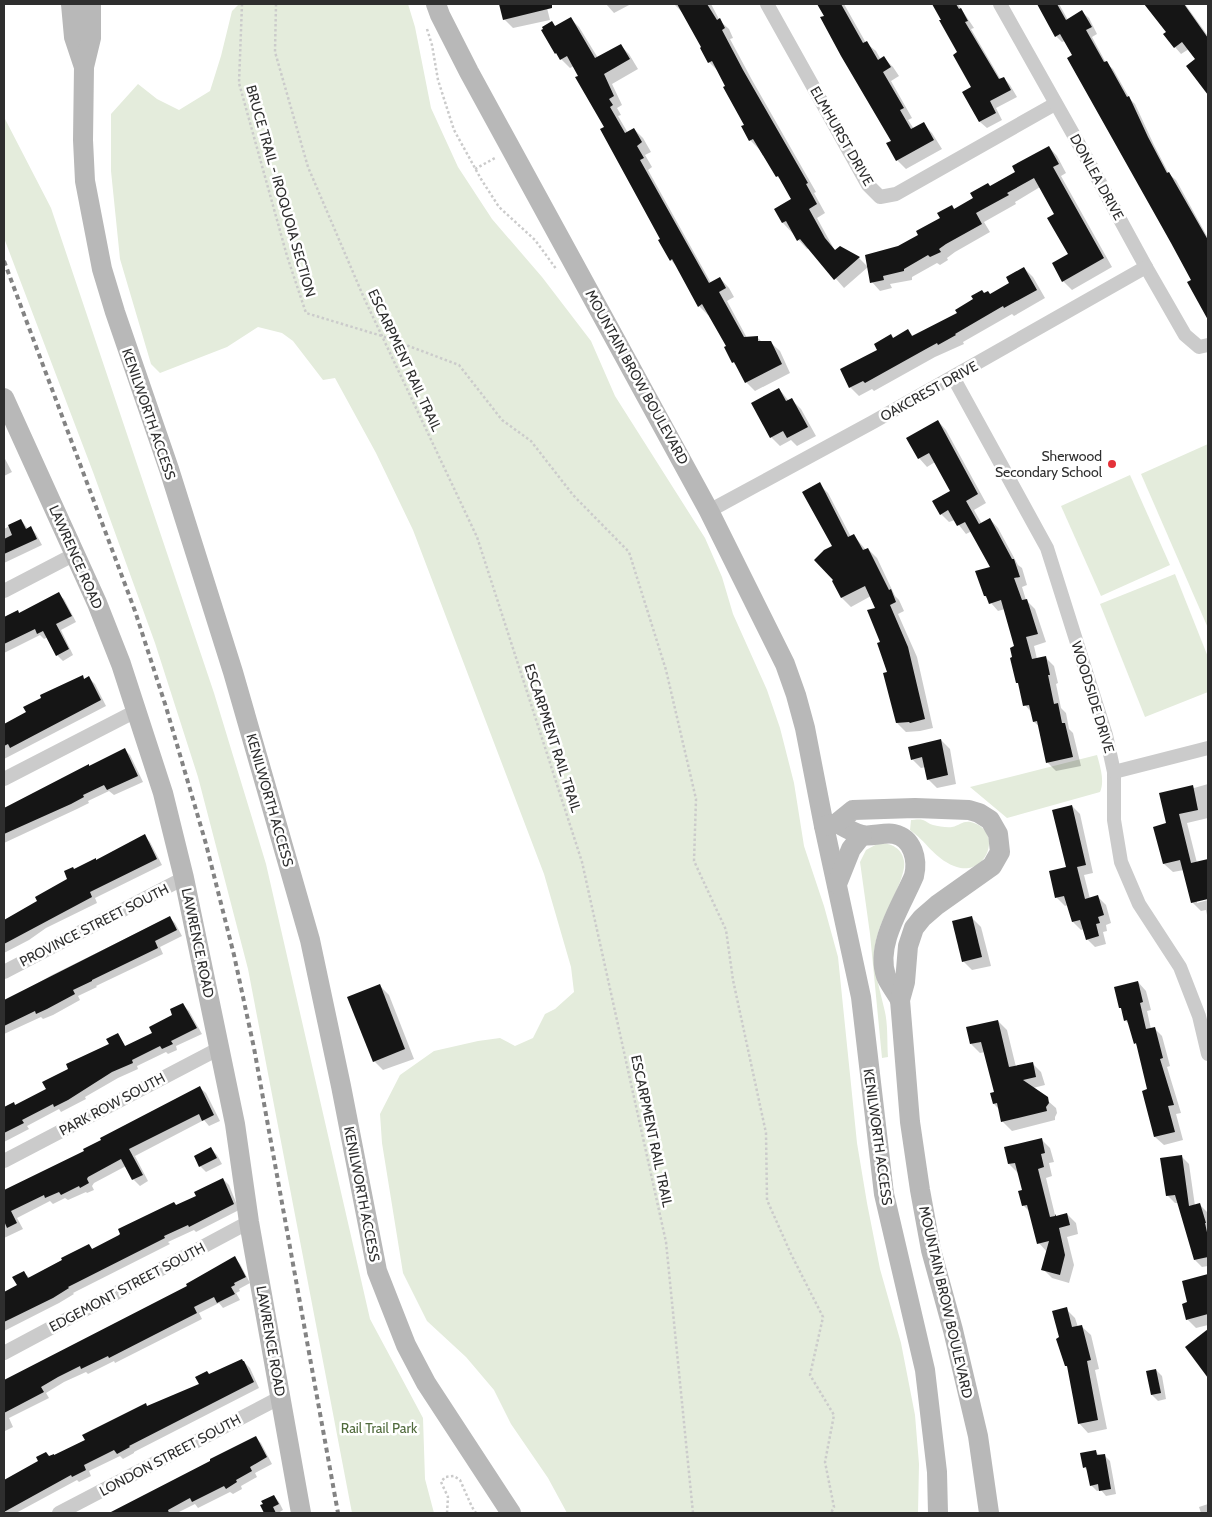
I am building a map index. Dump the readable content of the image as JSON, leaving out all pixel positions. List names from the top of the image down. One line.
{"streets":{"main road":["MOUNTAIN BROW BOULEVARD","KENILWORTH ACCESS","LAWRENCE ROAD"],"street":["ELMHURST DRIVE","DONLEA DRIVE","OAKCREST DRIVE","WOODSIDE DRIVE","PROVINCE STREET SOUTH","PARK ROW SOUTH","EDGEMONT STREET SOUTH","LONDON STREET SOUTH"],"path":["BRUCE TRAIL - IROQUOIA SECTION","ESCARPMENT RAIL TRAIL"]},"crossings":[["ELMHURST DRIVE","DONLEA DRIVE"],["DONLEA DRIVE","OAKCREST DRIVE"],["BRUCE TRAIL - IROQUOIA SECTION","ESCARPMENT RAIL TRAIL"],["MOUNTAIN BROW BOULEVARD","OAKCREST DRIVE"],["MOUNTAIN BROW BOULEVARD","KENILWORTH ACCESS"],["OAKCREST DRIVE","WOODSIDE DRIVE"],["LAWRENCE ROAD","PROVINCE STREET SOUTH"],["LAWRENCE ROAD","PARK ROW SOUTH"],["LAWRENCE ROAD","EDGEMONT STREET SOUTH"],["LAWRENCE ROAD","LONDON STREET SOUTH"]],"parks":["Rail Trail Park"],"places":["Sherwood Secondary School"]}
